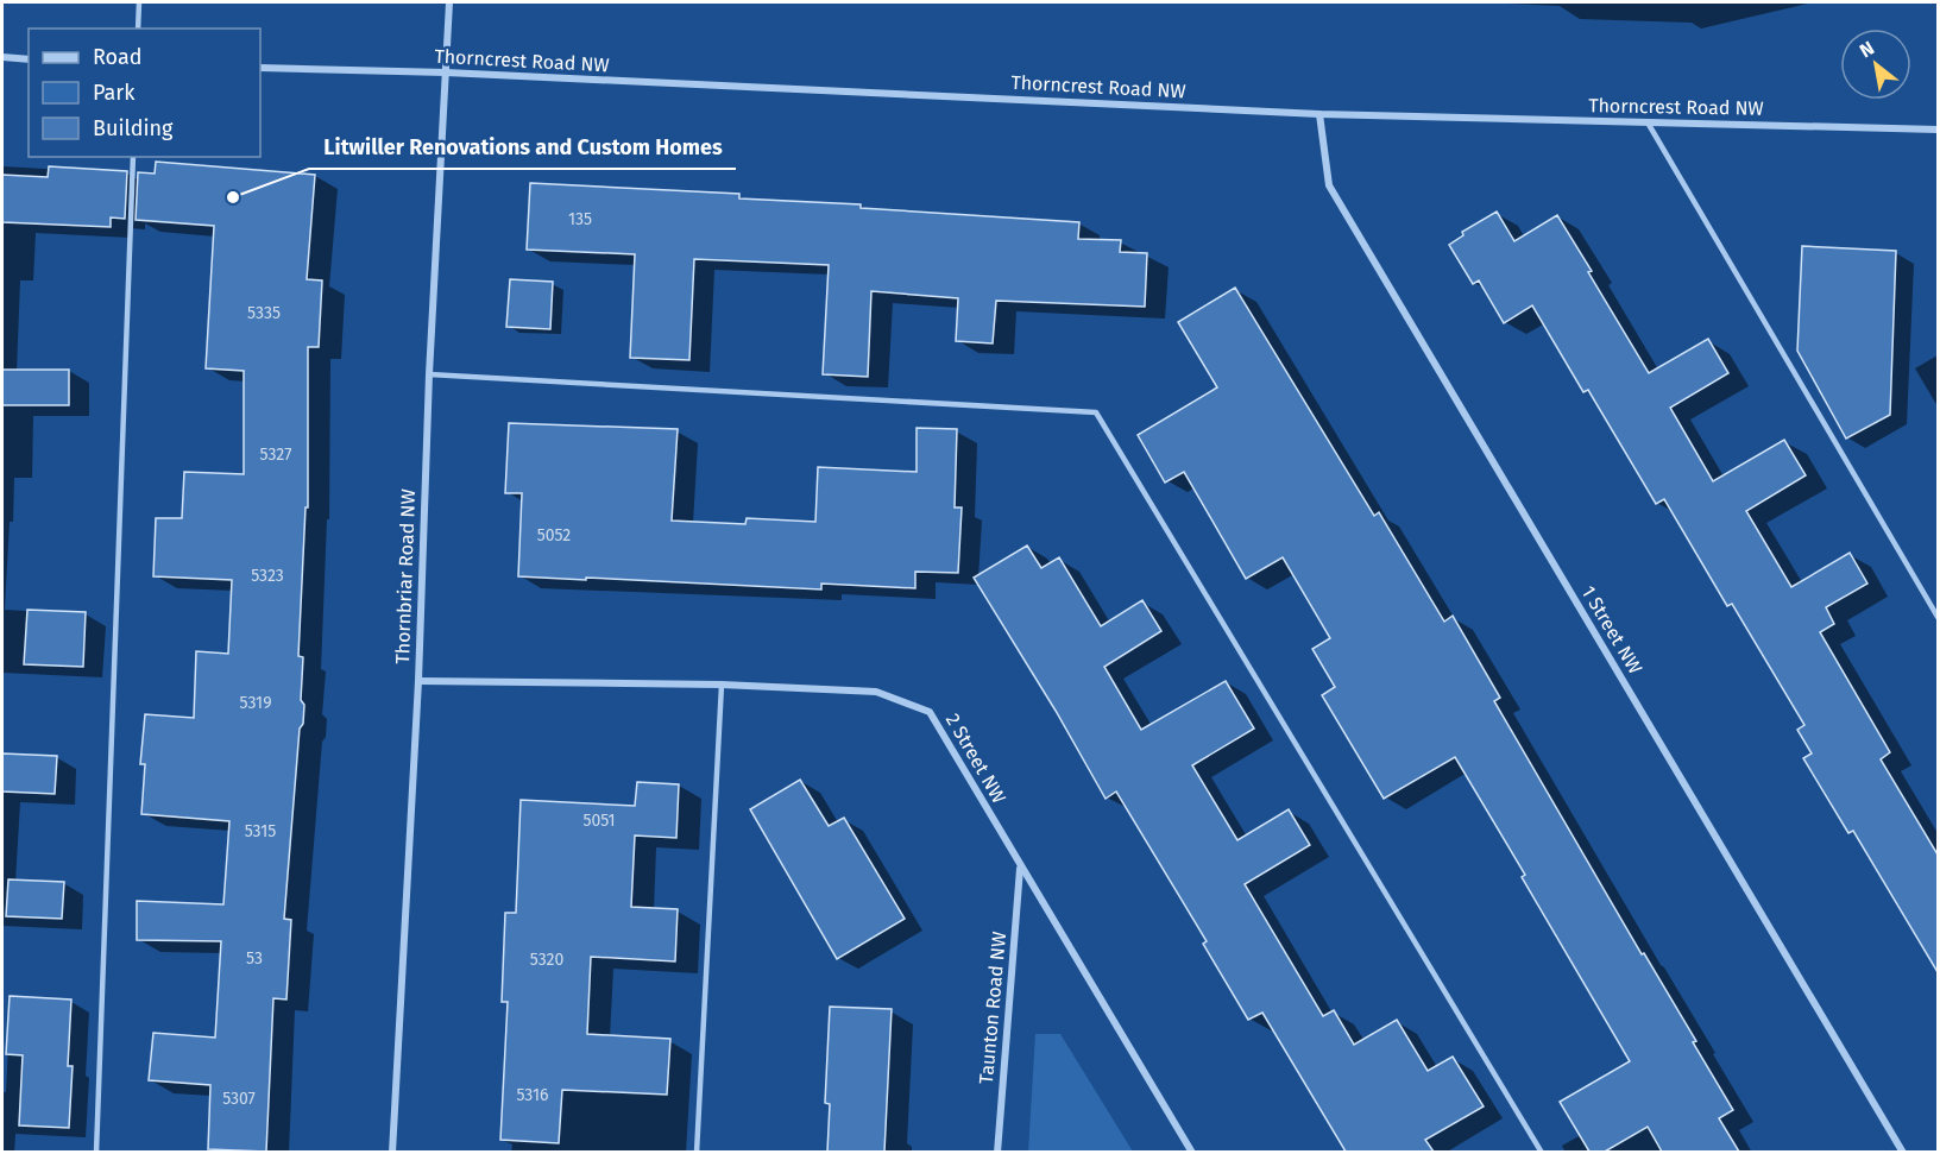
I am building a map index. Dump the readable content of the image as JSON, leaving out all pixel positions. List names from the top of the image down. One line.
{"streets":{"street":["Thorncrest Road NW","Thornbriar Road NW","1 Street NW","2 Street NW","Taunton Road NW"]},"crossings":[["Thorncrest Road NW","Thornbriar Road NW"],["Thorncrest Road NW","1 Street NW"],["Thornbriar Road NW","2 Street NW"],["2 Street NW","Taunton Road NW"]],"places":["Litwiller Renovations and Custom Homes"],"house_numbers":["135","5335","5327","5052","5323","5319","5051","5315","53","5320","5316","5307"],"legend":["Road","Park","Building"],"north":"top left"}
